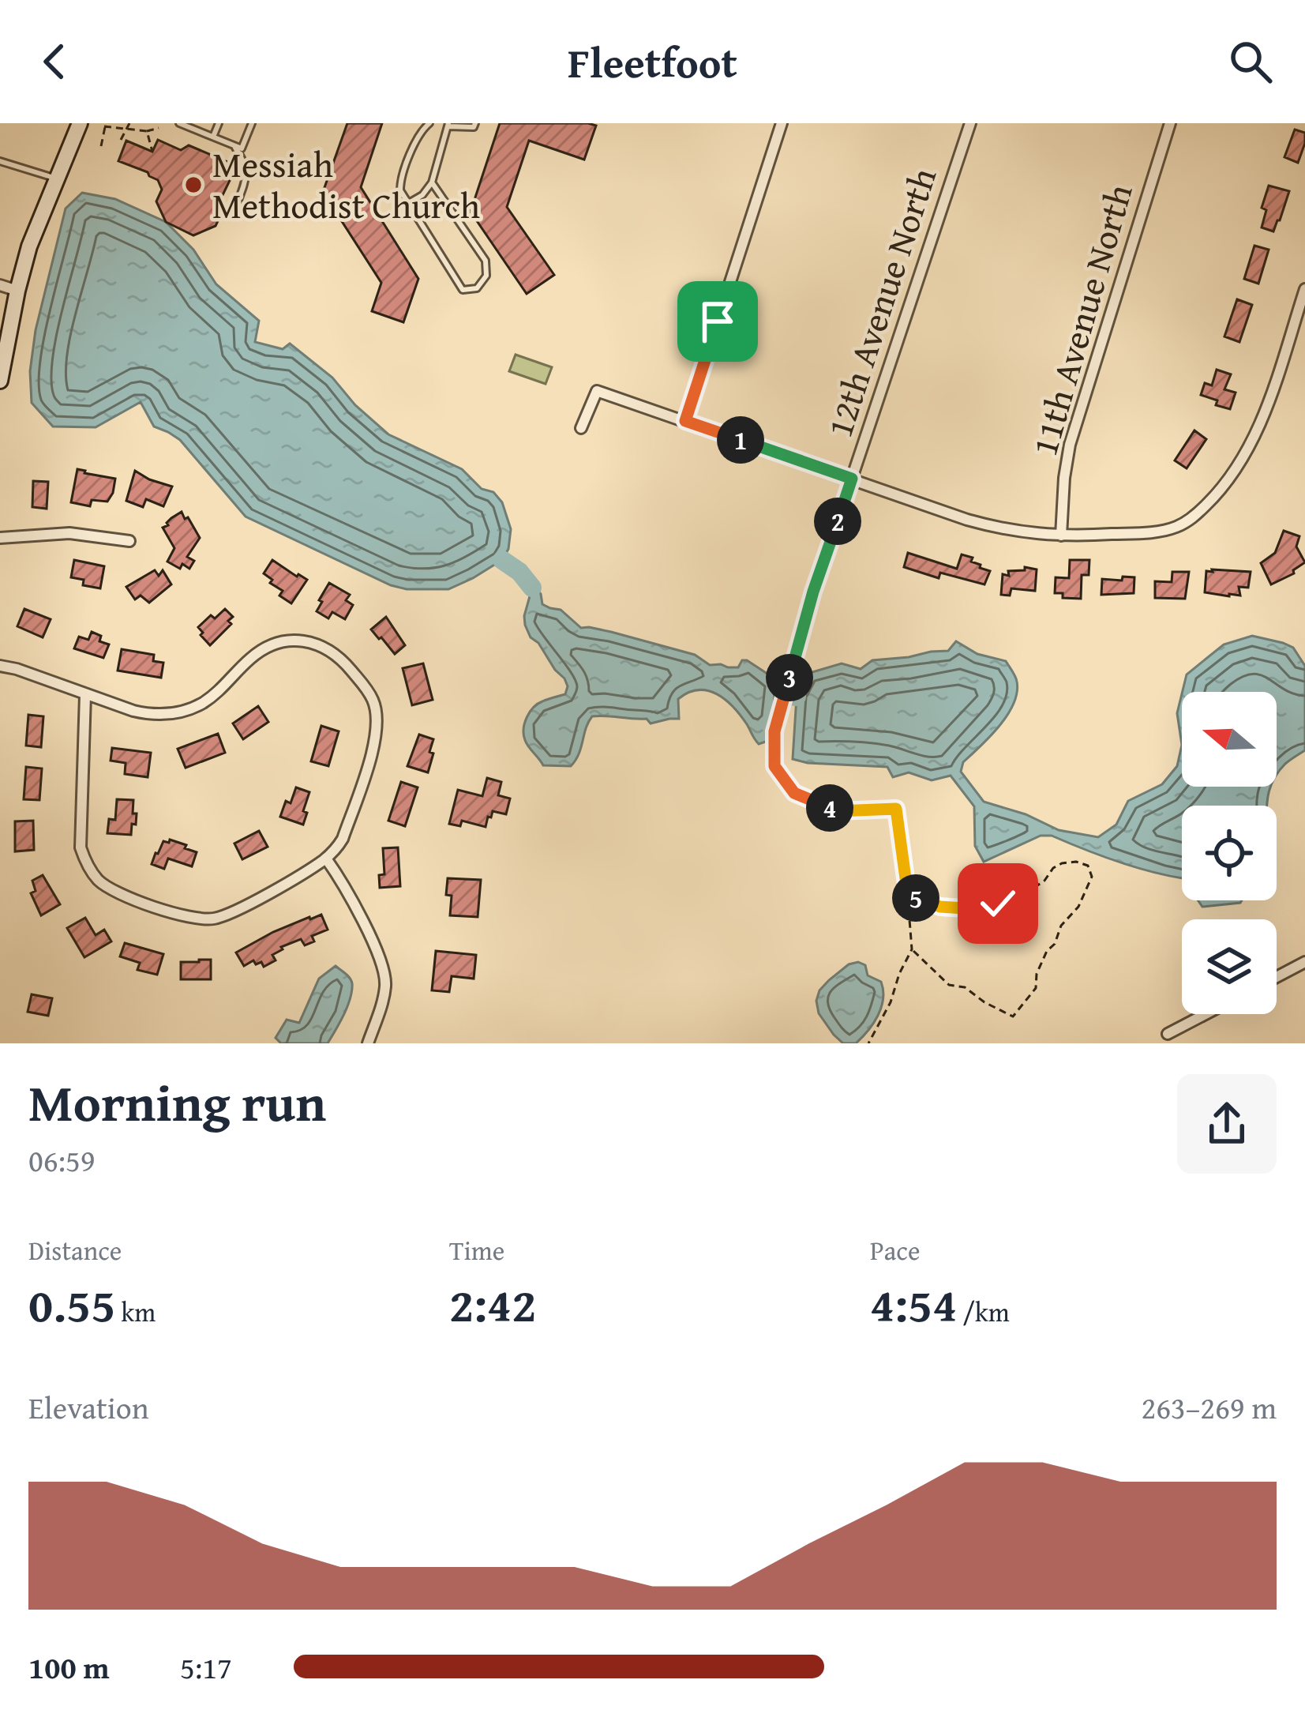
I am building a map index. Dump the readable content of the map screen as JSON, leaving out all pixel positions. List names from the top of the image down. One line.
{"streets":{"street":["12th Avenue North","11th Avenue North"]},"places":["Messiah Methodist Church"],"north":"left","page":{"header":"Fleetfoot","pins":["1","2","3","4","5"],"heading":["Morning run","06:59"],"stats":[["Distance","0.55 km"],["Time","2:42"],["Pace","4:54 /km"]],"chart":["Elevation","263–269 m"],"list":[{"name":"100 m","note":"5:17"}]}}
